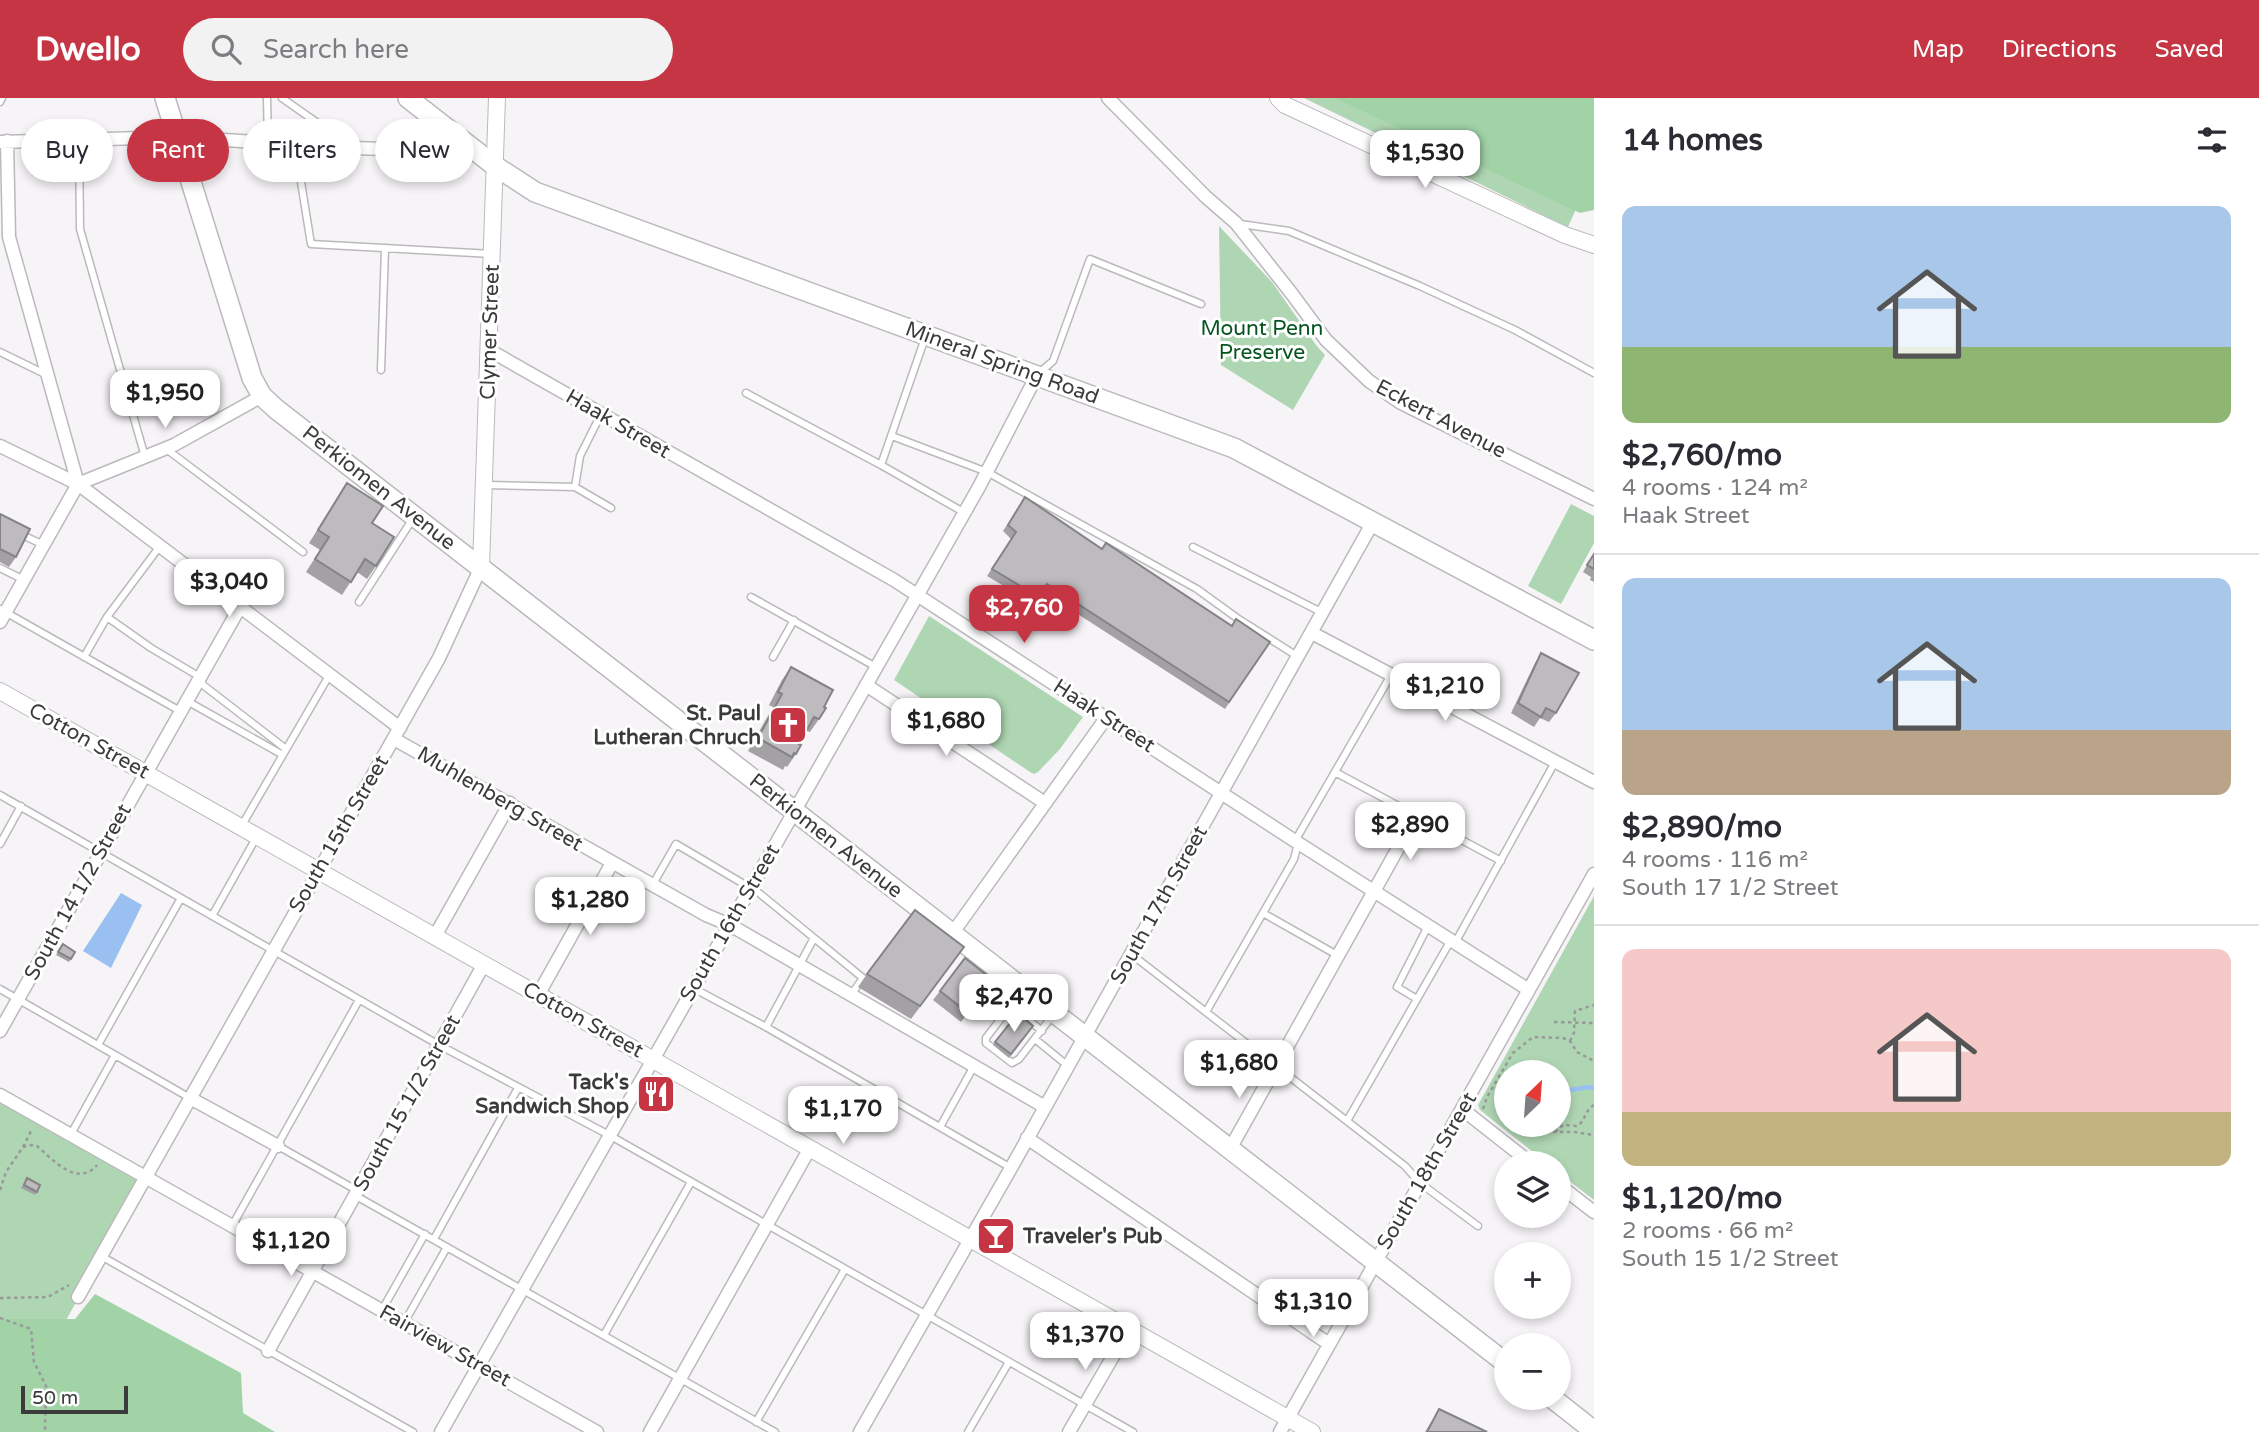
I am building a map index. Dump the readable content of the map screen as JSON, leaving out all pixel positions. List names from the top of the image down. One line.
{"streets":{"main road":["Mineral Spring Road","Perkiomen Avenue"],"street":["Clymer Street","Eckert Avenue","Haak Street","Cotton Street","Muhlenberg Street","South 15th Street","South 14 1/2 Street","South 17th Street","South 16th Street","South 15 1/2 Street","South 18th Street","Fairview Street"]},"crossings":[["Clymer Street","Mineral Spring Road"],["Clymer Street","Haak Street"],["Clymer Street","Perkiomen Avenue"],["Clymer Street","South 15th Street"],["Mineral Spring Road","South 17th Street"],["Mineral Spring Road","South 16th Street"],["Haak Street","South 17th Street"],["Haak Street","South 16th Street"],["Haak Street","South 18th Street"],["Perkiomen Avenue","South 15th Street"],["Perkiomen Avenue","South 17th Street"],["Perkiomen Avenue","South 16th Street"],["Perkiomen Avenue","South 18th Street"],["Cotton Street","South 15th Street"],["Cotton Street","South 14 1/2 Street"],["Cotton Street","South 17th Street"],["Cotton Street","South 16th Street"],["Cotton Street","South 15 1/2 Street"],["Cotton Street","South 18th Street"],["Muhlenberg Street","South 15th Street"],["Muhlenberg Street","South 14 1/2 Street"],["Muhlenberg Street","South 17th Street"],["Muhlenberg Street","South 16th Street"],["South 15th Street","Fairview Street"],["South 16th Street","Fairview Street"],["South 15 1/2 Street","Fairview Street"]],"parks":["Mount Penn Preserve"],"places":{"church":["St. Paul Lutheran Chruch"],"restaurant":["Tack's Sandwich Shop"],"bar":["Traveler's Pub"]},"scale_bar":"50 m","north":"top right","page":{"header":"Dwello","search":"Search here","nav":["Map","Directions","Saved"],"heading":"14 homes","chip":["Buy","Rent","Filters","New"],"price":["$1,530","$1,950","$3,040","$2,760","$1,210","$1,680","$2,890","$1,280","$2,470","$1,680","$1,170","$1,120","$1,310","$1,370"],"list":[{"name":"$2,760/mo","note":"4 rooms · 124 m² · Haak Street"},{"name":"$2,890/mo","note":"4 rooms · 116 m² · South 17 1/2 Street"},{"name":"$1,120/mo","note":"2 rooms · 66 m² · South 15 1/2 Street"}],"map_buttons":["+","−"],"scale":"50 m"}}
